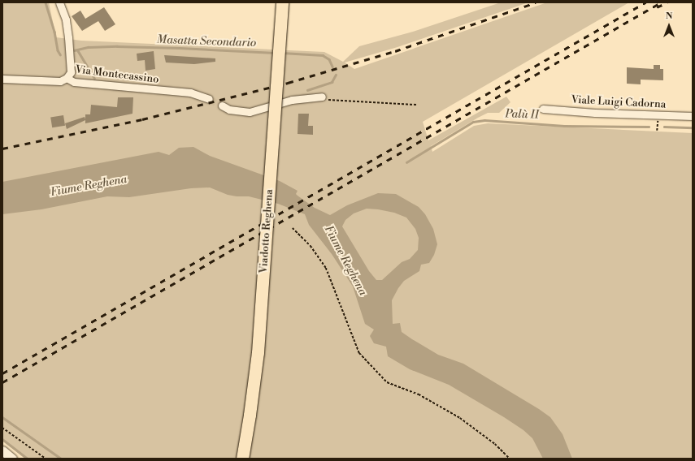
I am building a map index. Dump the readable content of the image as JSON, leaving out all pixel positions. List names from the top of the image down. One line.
{"streets":{"highway":["Viadotto Reghena"],"street":["Via Montecassino","Viale Luigi Cadorna"]},"water":["Masatta Secondario","Palù II","Fiume Reghena"],"north":"top"}
